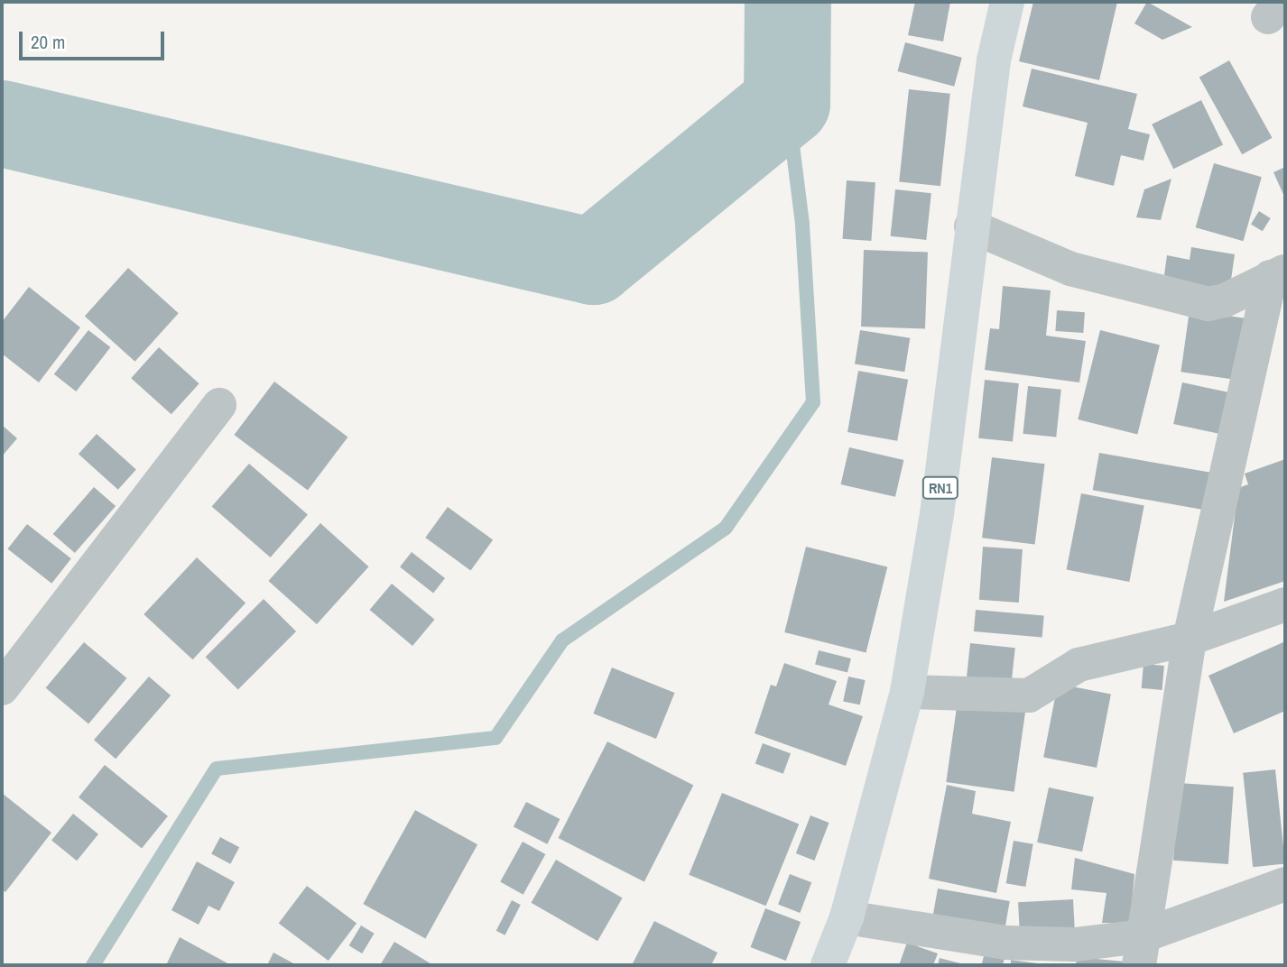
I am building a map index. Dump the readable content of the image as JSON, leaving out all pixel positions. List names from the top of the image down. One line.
{"streets":{"highway":["RN1"]},"scale_bar":"20 m"}
